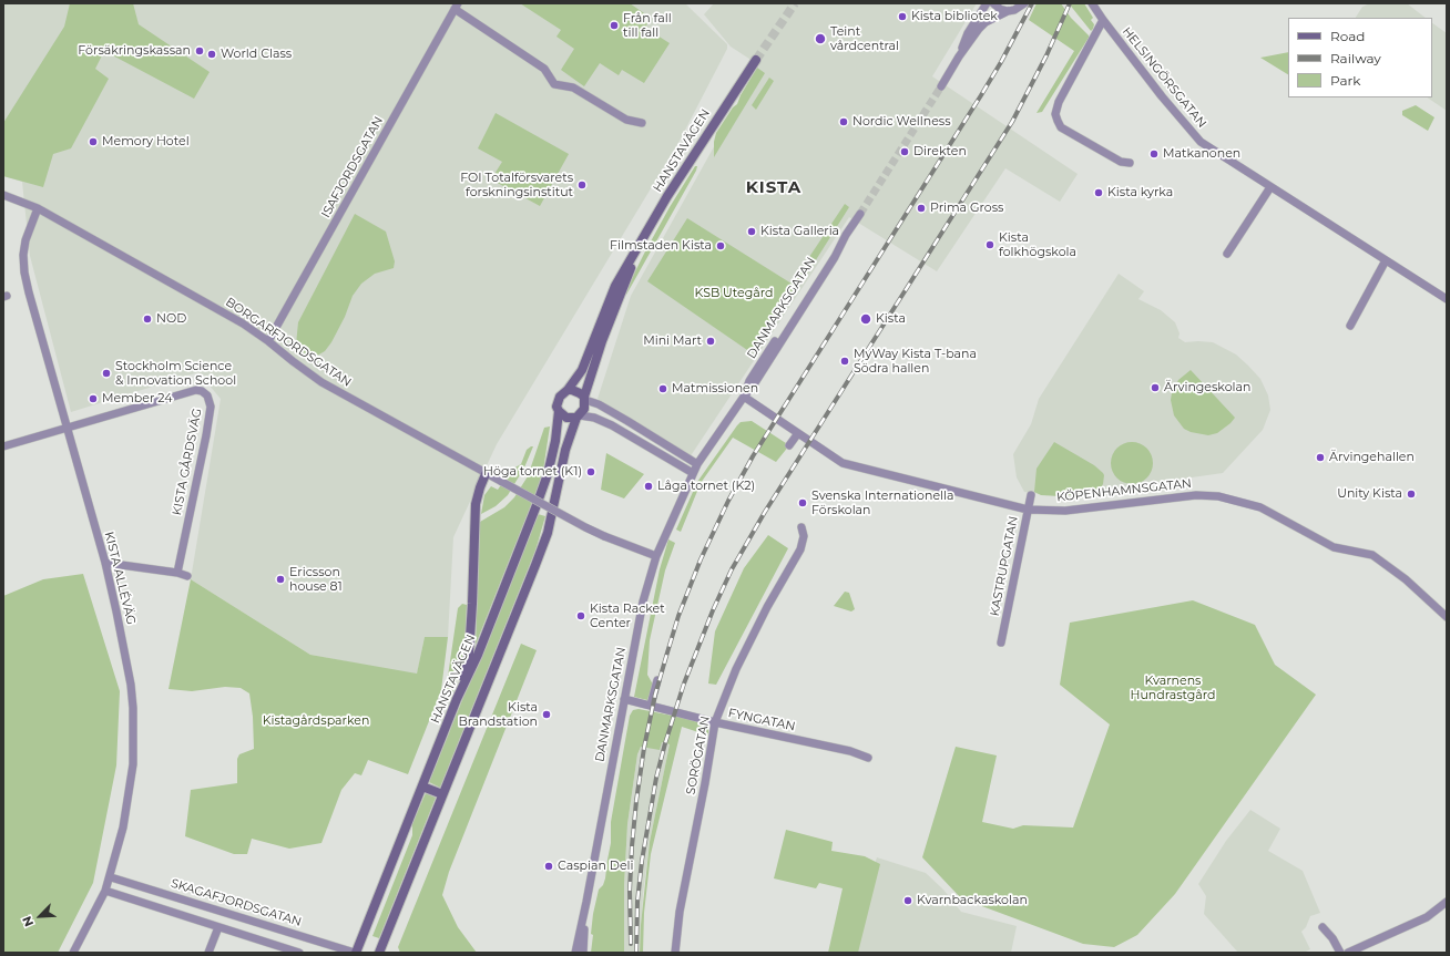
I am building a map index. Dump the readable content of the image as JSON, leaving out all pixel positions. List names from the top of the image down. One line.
{"streets":{"main road":["HANSTAVÄGEN"],"street":["HELSINGÖRSGATAN","ISAFJORDSGATAN","DANMARKSGATAN","BORGARFJORDSGATAN","KISTA GÅRDSVÄG","KÖPENHAMNSGATAN","KASTRUPGATAN","KISTA ALLÉVÄG","FYNGATAN","SORÖGATAN","SKAGAFJORDSGATAN"]},"crossings":[["HANSTAVÄGEN","SKAGAFJORDSGATAN"],["ISAFJORDSGATAN","BORGARFJORDSGATAN"],["DANMARKSGATAN","BORGARFJORDSGATAN"],["DANMARKSGATAN","KÖPENHAMNSGATAN"],["DANMARKSGATAN","FYNGATAN"],["BORGARFJORDSGATAN","KISTA ALLÉVÄG"],["KISTA GÅRDSVÄG","KISTA ALLÉVÄG"],["KÖPENHAMNSGATAN","KASTRUPGATAN"],["KISTA ALLÉVÄG","SKAGAFJORDSGATAN"],["FYNGATAN","SORÖGATAN"]],"districts":["KISTA"],"parks":["KSB Utegård","Kvarnens Hundrastgård","Kistagårdsparken"],"places":["Kista bibliotek","Från fall till fall","Teint vårdcentral","Försäkringskassan","World Class","Nordic Wellness","Memory Hotel","Direkten","Matkanonen","FOI Totalförsvarets forskningsinstitut","Kista kyrka","Prima Gross","Kista Galleria","Kista folkhögskola","Filmstaden Kista","NOD","Kista","Mini Mart","MyWay Kista T-bana Södra hallen","Stockholm Science & Innovation School","Ärvingeskolan","Matmissionen","Member 24","Ärvingehallen","Höga tornet (K1)","Låga tornet (K2)","Unity Kista","Svenska Internationella Förskolan","Ericsson house 81","Kista Racket Center","Kista Brandstation","Caspian Deli","Kvarnbackaskolan"],"legend":["Road","Railway","Park"],"north":"bottom left"}
